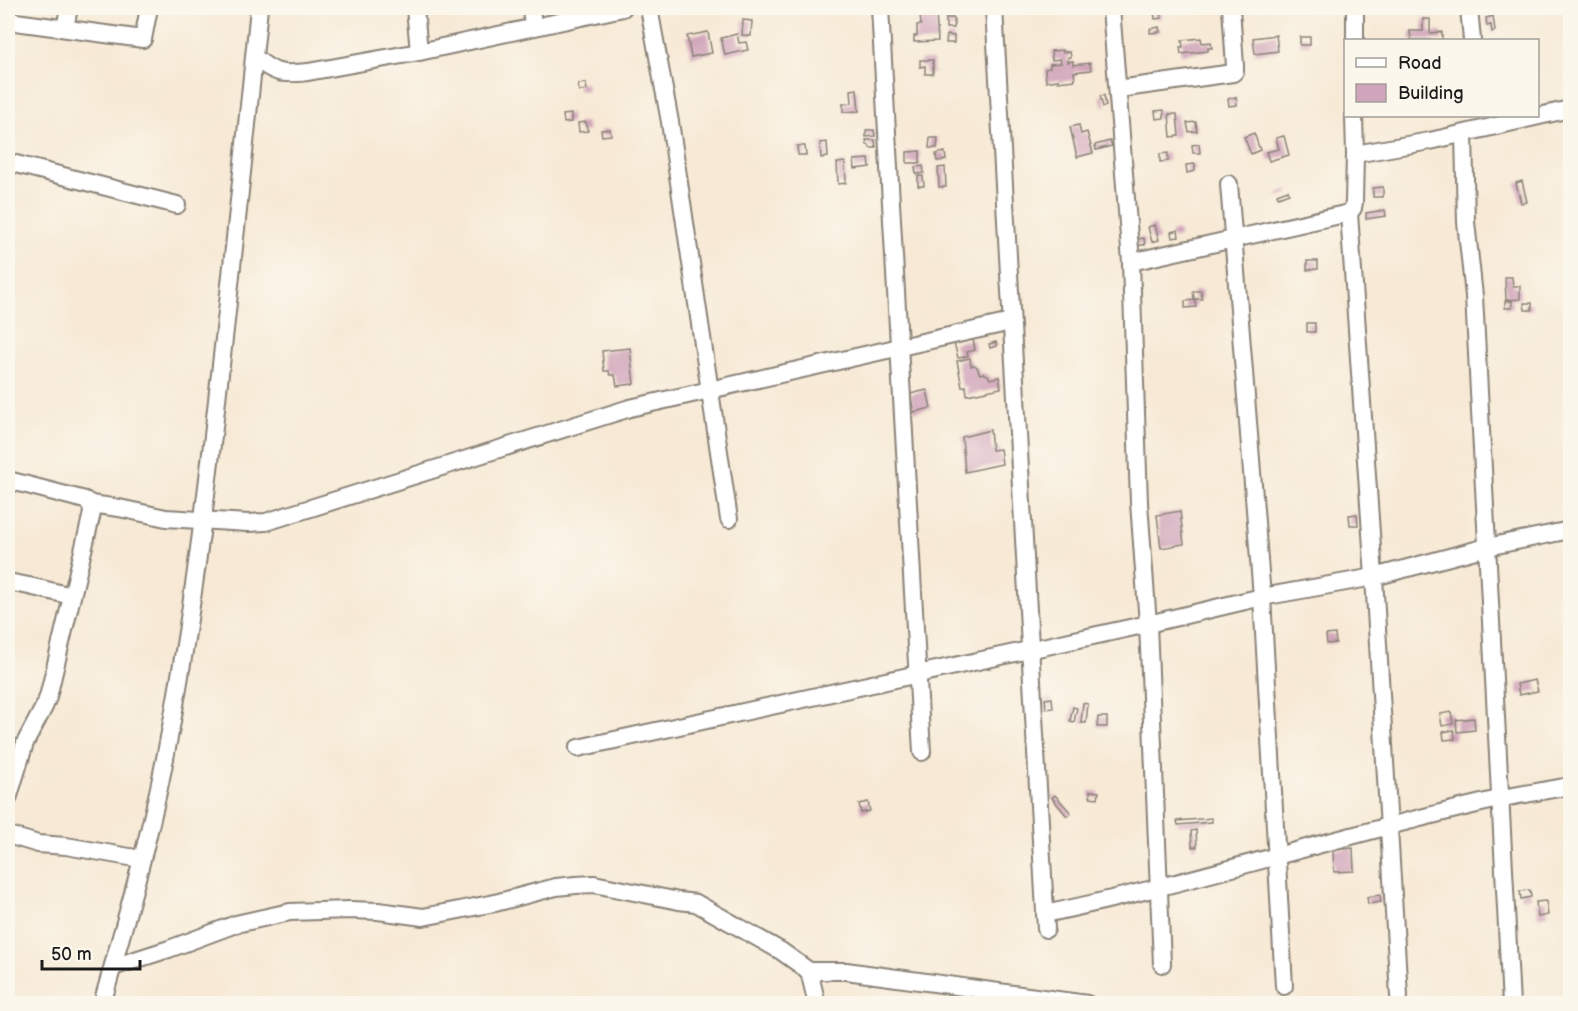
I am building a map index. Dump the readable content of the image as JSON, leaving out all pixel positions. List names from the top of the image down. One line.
{"legend":["Road","Building"],"scale_bar":"50 m"}
